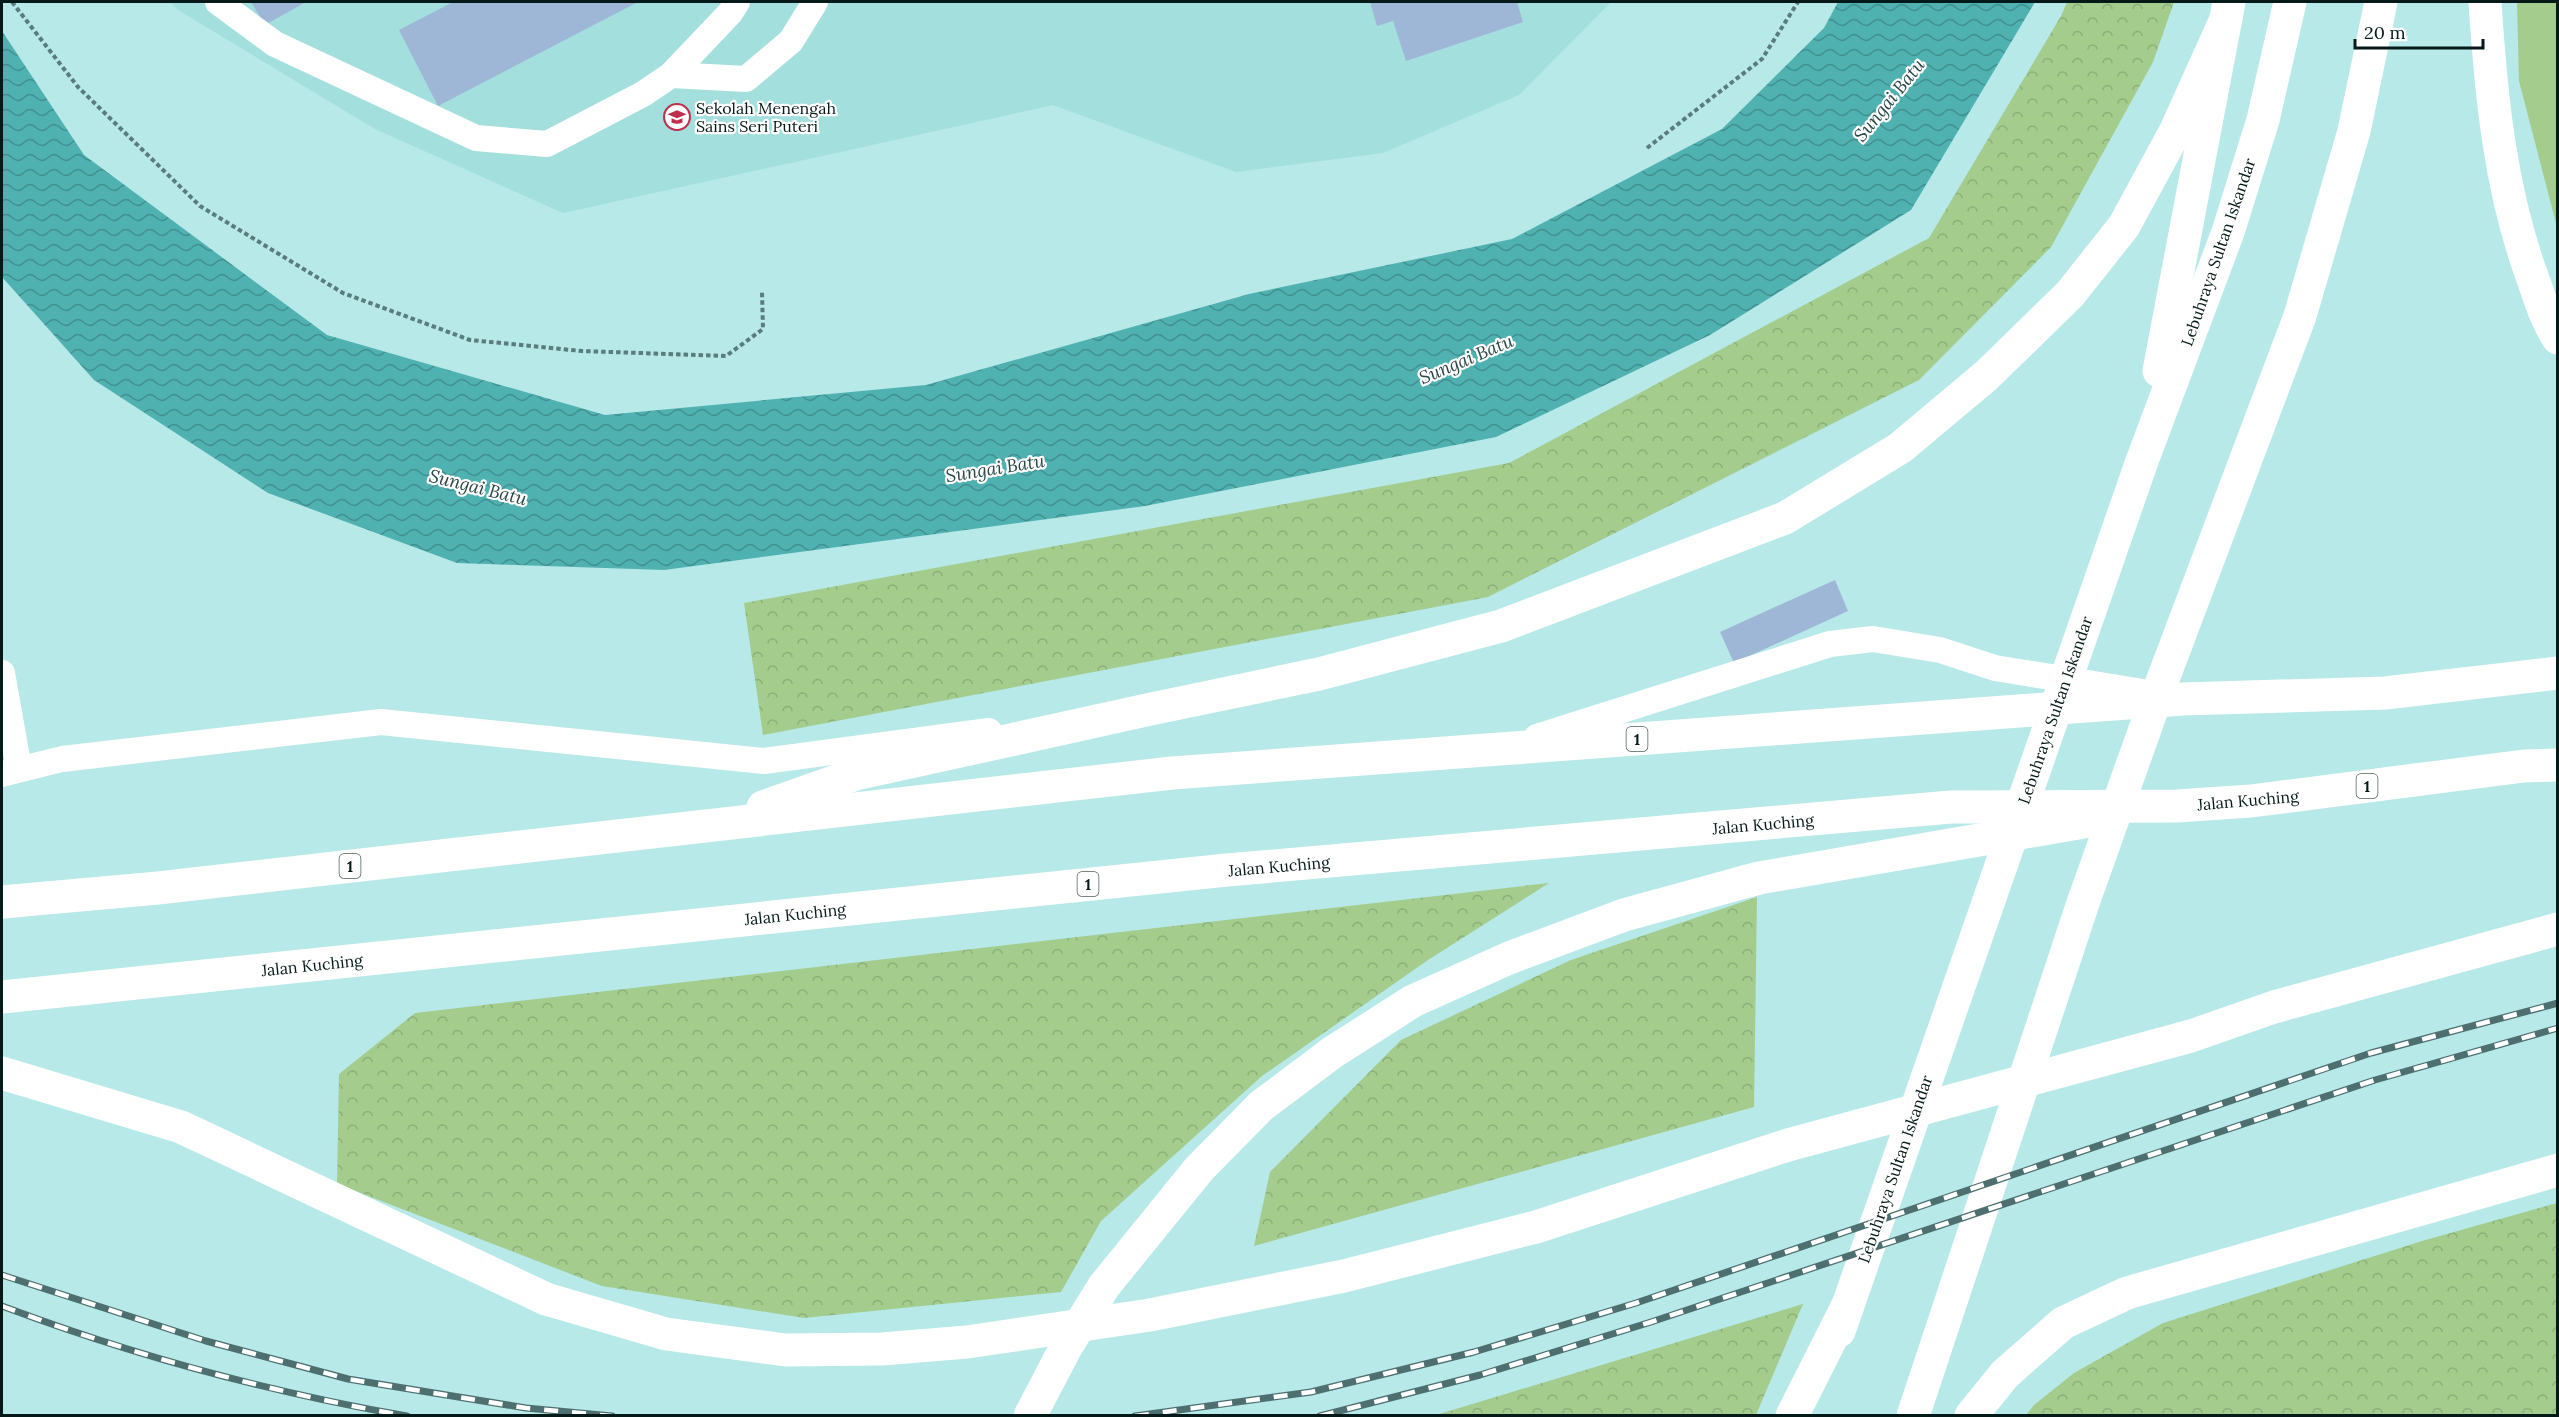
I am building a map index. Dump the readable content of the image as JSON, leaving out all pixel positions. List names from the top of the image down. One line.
{"streets":{"main road":["Lebuhraya Sultan Iskandar","1","Jalan Kuching"]},"water":["Sungai Batu"],"places":{"school or university":["Sekolah Menengah Sains Seri Puteri"]},"scale_bar":"20 m"}
